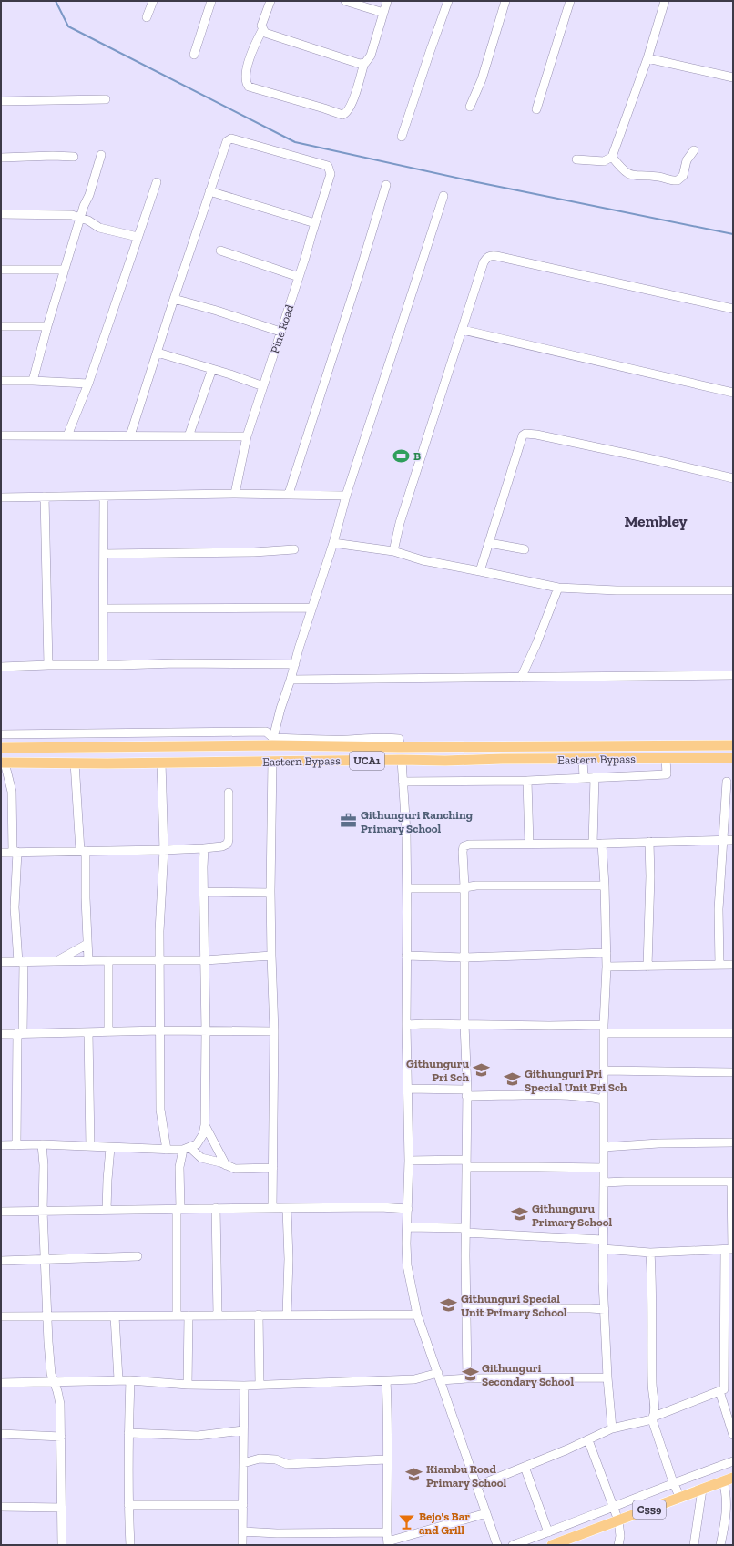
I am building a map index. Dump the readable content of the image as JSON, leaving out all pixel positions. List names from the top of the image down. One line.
{"streets":{"main road":["Eastern Bypass","UCA1","C559"],"street":["Pine Road"]},"districts":["Membley"],"places":{"sports":["B"],"office":["Githunguri Ranching Primary School"],"school or university":["Githunguru Pri Sch","Githunguri Pri Special Unit Pri Sch","Githunguru Primary School","Githunguri Special Unit Primary School","Githunguri Secondary School","Kiambu Road Primary School"],"bar":["Bejo's Bar and Grill"]}}
